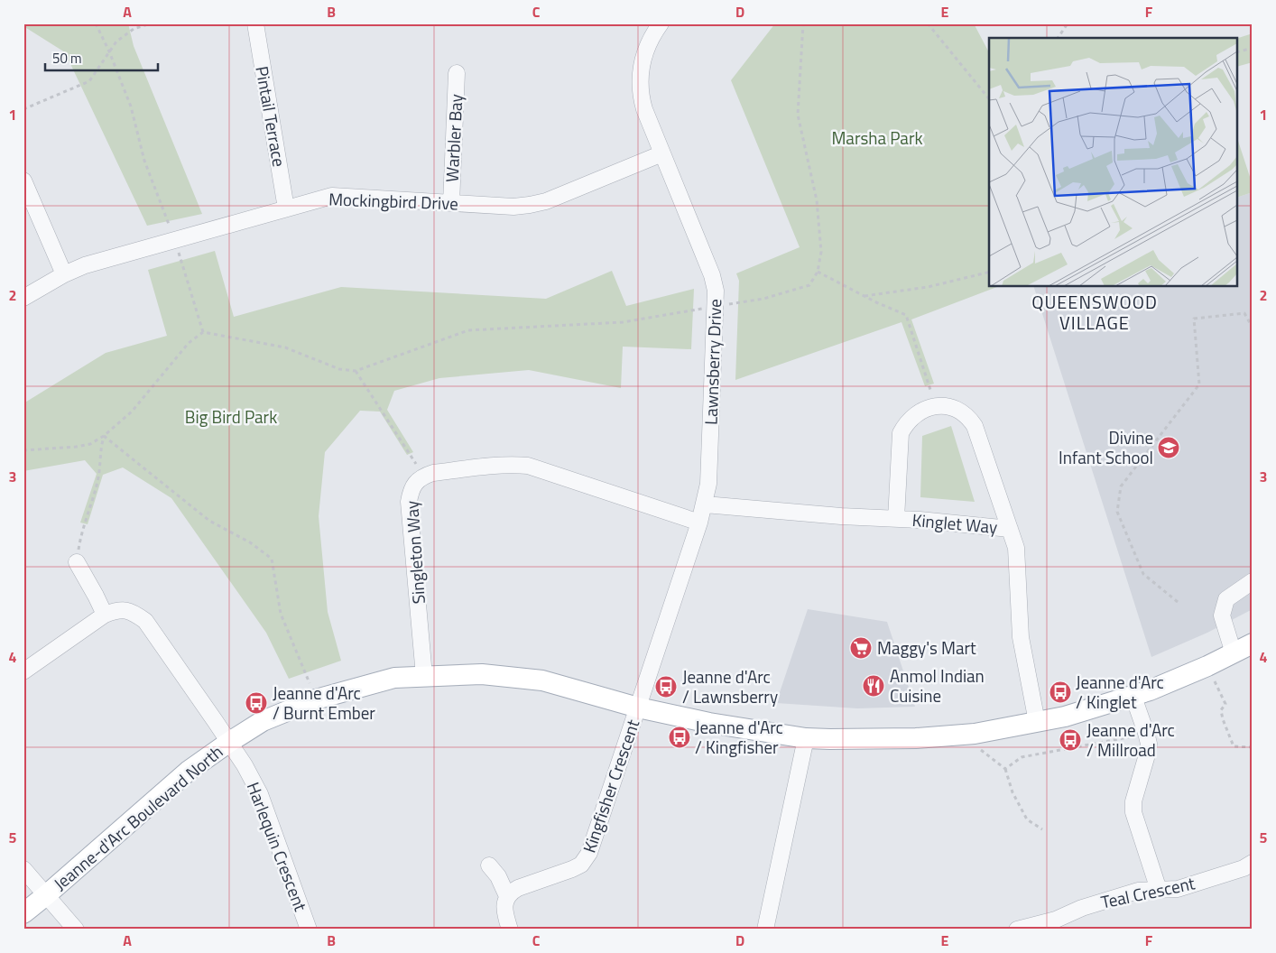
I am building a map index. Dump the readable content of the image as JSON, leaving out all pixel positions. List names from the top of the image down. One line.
{"streets":{"main road":["Jeanne-d'Arc Boulevard North"],"street":["Pintail Terrace","Warbler Bay","Mockingbird Drive","Lawnsberry Drive","Kinglet Way","Singleton Way","Kingfisher Crescent","Harlequin Crescent","Teal Crescent"]},"crossings":[["Pintail Terrace","Mockingbird Drive"],["Warbler Bay","Mockingbird Drive"],["Mockingbird Drive","Lawnsberry Drive"],["Lawnsberry Drive","Kinglet Way"],["Lawnsberry Drive","Singleton Way"],["Lawnsberry Drive","Kingfisher Crescent"],["Lawnsberry Drive","Jeanne-d'Arc Boulevard North"],["Kinglet Way","Jeanne-d'Arc Boulevard North"],["Singleton Way","Jeanne-d'Arc Boulevard North"],["Kingfisher Crescent","Jeanne-d'Arc Boulevard North"],["Jeanne-d'Arc Boulevard North","Harlequin Crescent"]],"districts":["QUEENSWOOD VILLAGE"],"parks":["Marsha Park","Big Bird Park"],"places":{"school or university":["Divine Infant School"],"supermarket":["Maggy's Mart"],"restaurant":["Anmol Indian Cuisine"],"bus stop":["Jeanne d'Arc / Lawnsberry","Jeanne d'Arc / Kinglet","Jeanne d'Arc / Burnt Ember","Jeanne d'Arc / Kingfisher","Jeanne d'Arc / Millroad"]},"scale_bar":"50 m","grid":{"columns":["A","B","C","D","E","F"],"rows":["1","2","3","4","5"]}}
